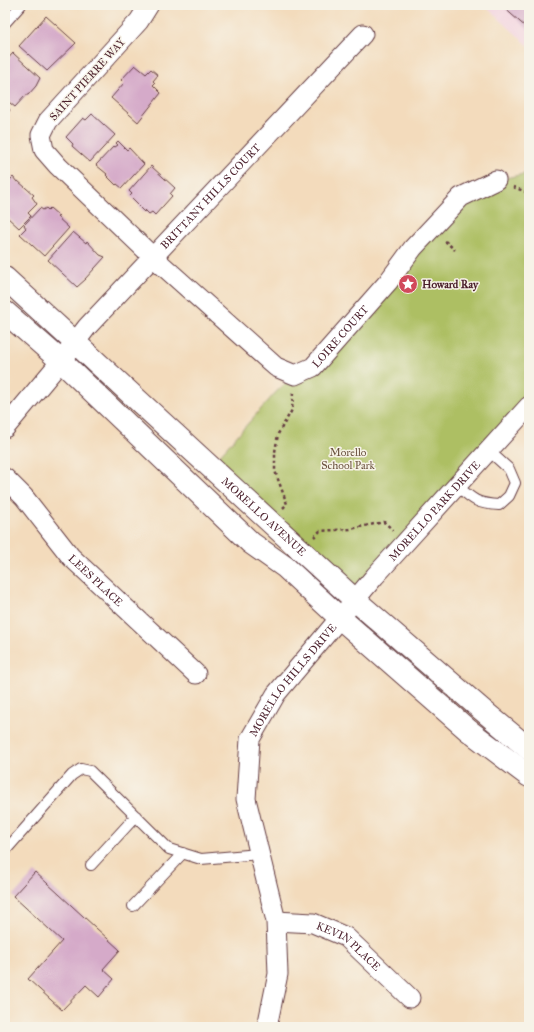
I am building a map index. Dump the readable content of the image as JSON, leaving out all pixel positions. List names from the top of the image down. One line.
{"streets":{"street":["SAINT PIERRE WAY","BRITTANY HILLS COURT","LOIRE COURT","MORELLO PARK DRIVE","MORELLO AVENUE","LEES PLACE","MORELLO HILLS DRIVE","KEVIN PLACE"]},"crossings":[["SAINT PIERRE WAY","BRITTANY HILLS COURT"],["BRITTANY HILLS COURT","MORELLO AVENUE"],["MORELLO PARK DRIVE","MORELLO AVENUE"],["MORELLO PARK DRIVE","MORELLO HILLS DRIVE"],["MORELLO AVENUE","MORELLO HILLS DRIVE"],["MORELLO HILLS DRIVE","KEVIN PLACE"]],"parks":["Morello School Park"],"places":{"place":["Howard Ray"]}}
